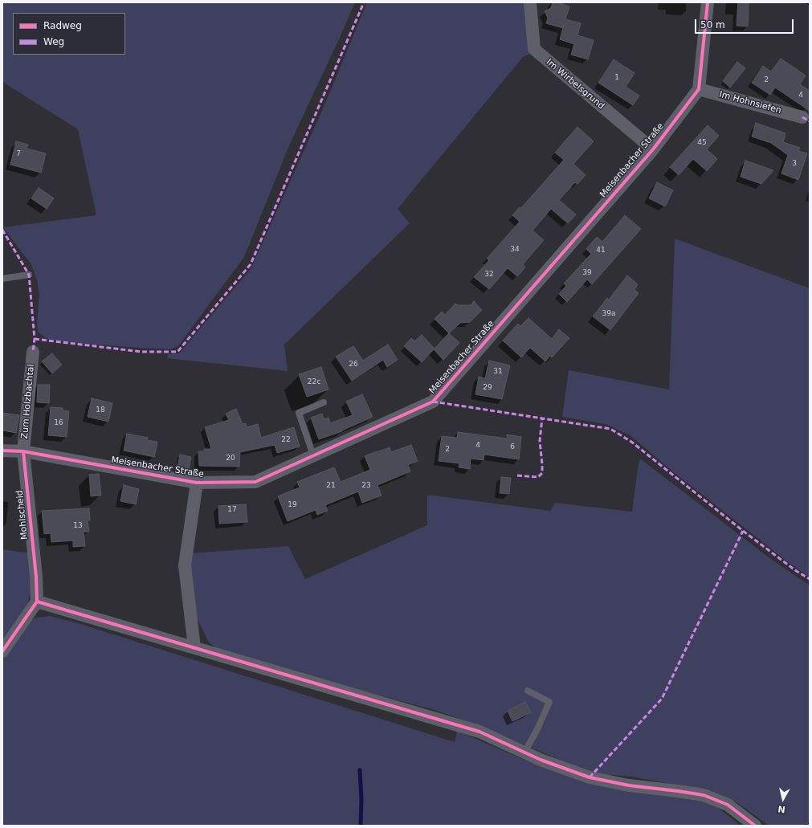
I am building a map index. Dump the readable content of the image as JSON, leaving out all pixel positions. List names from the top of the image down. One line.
{"streets":{"street":["Im Wirbelsgrund","Im Hohnsiefen","Meisenbacher Straße","Zum Holzbachtal","Mohlscheid"]},"crossings":[["Im Wirbelsgrund","Meisenbacher Straße"],["Im Hohnsiefen","Meisenbacher Straße"],["Meisenbacher Straße","Zum Holzbachtal"],["Meisenbacher Straße","Mohlscheid"],["Zum Holzbachtal","Mohlscheid"]],"house_numbers":["1","2","4","45","7","3","34","41","39","32","39a","26","31","22c","29","18","16","22","4","6","2","20","21","23","19","17","13"],"legend":["Radweg","Weg"],"scale_bar":"50 m","north":"bottom"}
